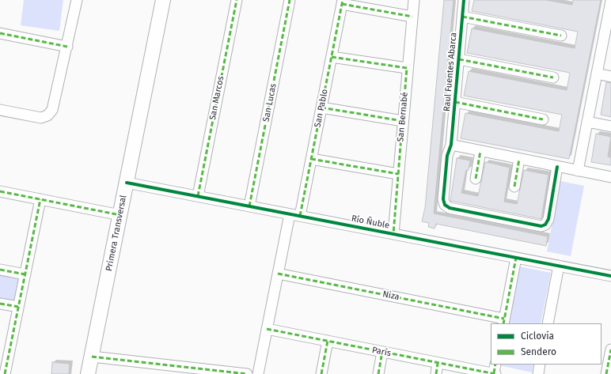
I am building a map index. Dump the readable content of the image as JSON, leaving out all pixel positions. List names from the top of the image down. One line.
{"streets":{"main road":["Primera Transversal"],"street":["Raul Fuentes Abarca","San Marcos","San Lucas","San Pablo","San Bernabé","Río Ñuble","Niza","París"]},"crossings":[["San Marcos","Río Ñuble"],["San Lucas","Río Ñuble"],["San Pablo","Río Ñuble"],["San Bernabé","Río Ñuble"],["Río Ñuble","Primera Transversal"]],"legend":["Ciclovía","Sendero"]}
